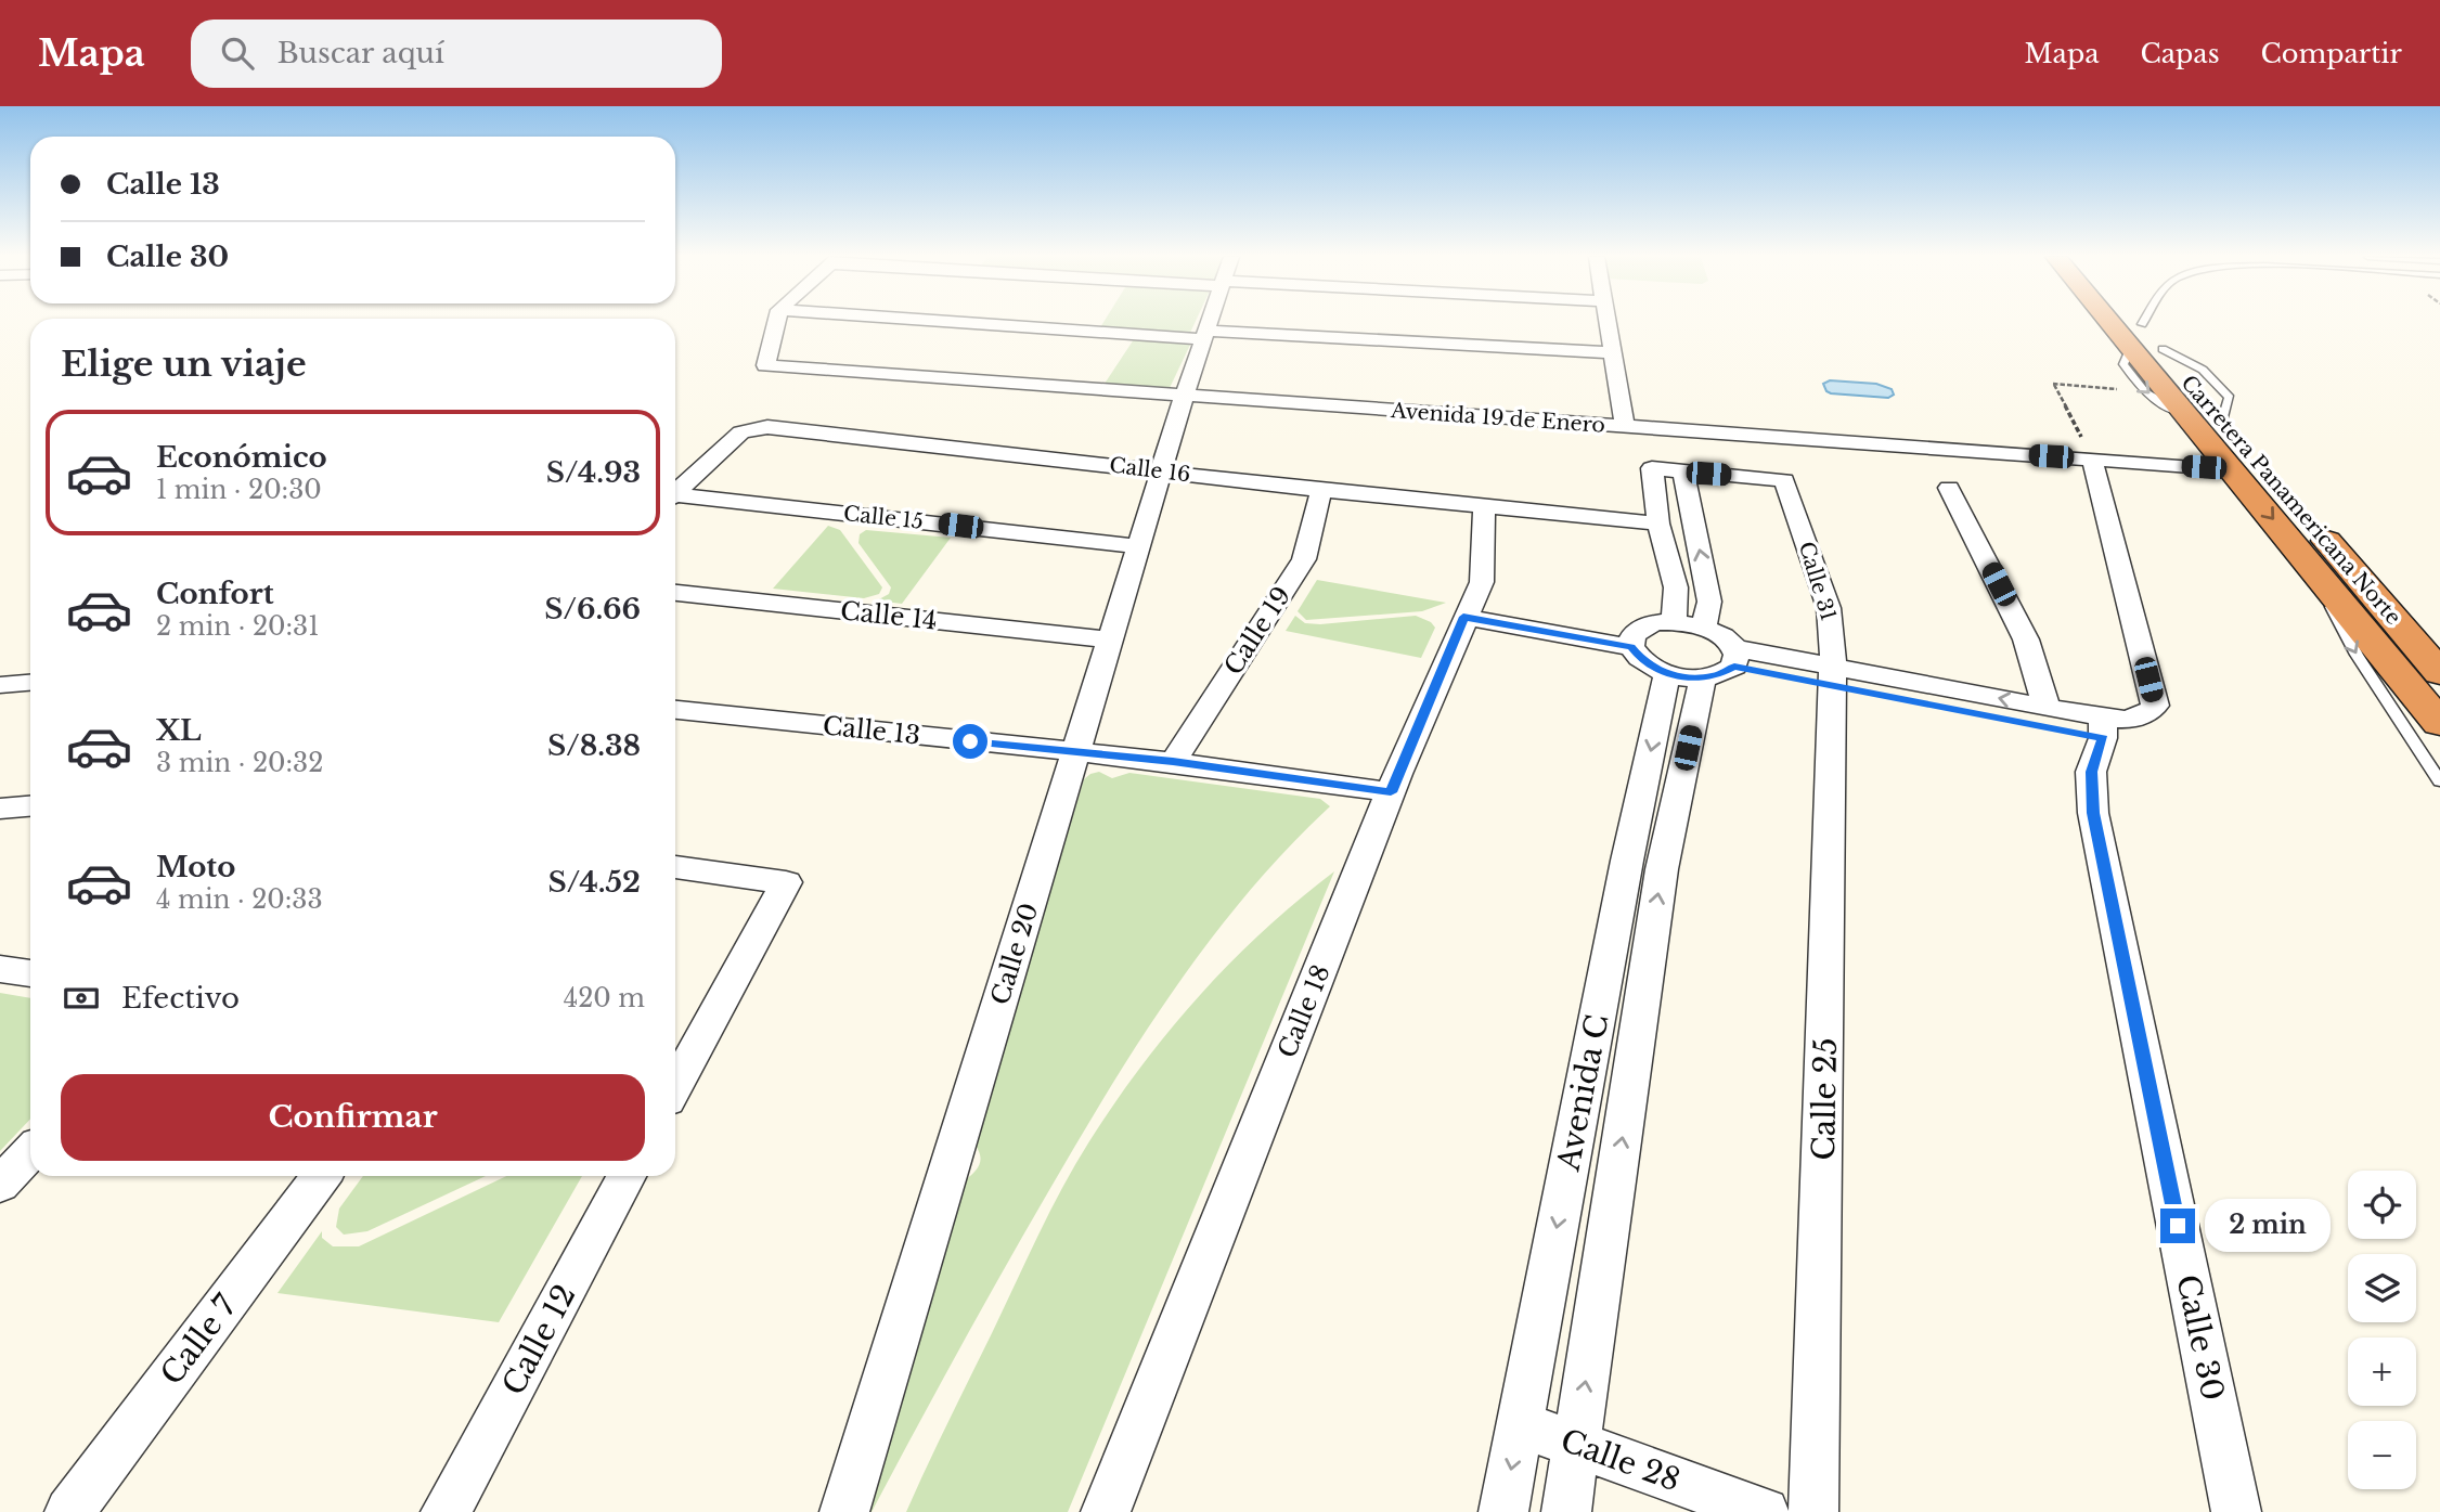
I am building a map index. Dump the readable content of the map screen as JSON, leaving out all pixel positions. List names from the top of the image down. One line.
{"streets":{"highway":["Carretera Panamericana Norte"],"street":["Avenida 19 de Enero","Calle 16","Calle 15","Calle 31","Calle 14","Calle 19","Calle 13","Calle 20","Calle 18","Avenida C","Calle 25","Calle 30","Calle 7","Calle 12","Calle 28"]},"crossings":[["Avenida 19 de Enero","Carretera Panamericana Norte"],["Avenida 19 de Enero","Calle 20"],["Calle 16","Calle 19"],["Calle 16","Calle 20"],["Calle 16","Calle 18"],["Calle 15","Calle 20"],["Calle 31","Calle 25"],["Calle 14","Calle 20"],["Calle 19","Calle 13"],["Calle 13","Calle 20"],["Calle 13","Calle 18"],["Avenida C","Calle 28"]],"page":{"header":"Mapa","search":"Buscar aquí","nav":["Mapa","Capas","Compartir"],"banner":["Calle 13","Calle 30"],"heading":"Elige un viaje","list":[{"name":"Económico","note":"1 min · 20:30","value":"S/4.93"},{"name":"Confort","note":"2 min · 20:31","value":"S/6.66"},{"name":"XL","note":"3 min · 20:32","value":"S/8.38"},{"name":"Moto","note":"4 min · 20:33","value":"S/4.52"}],"pay":["Efectivo","420 m"],"buttons":"Confirmar","map_buttons":["+","−"],"bubble":"2 min"}}
